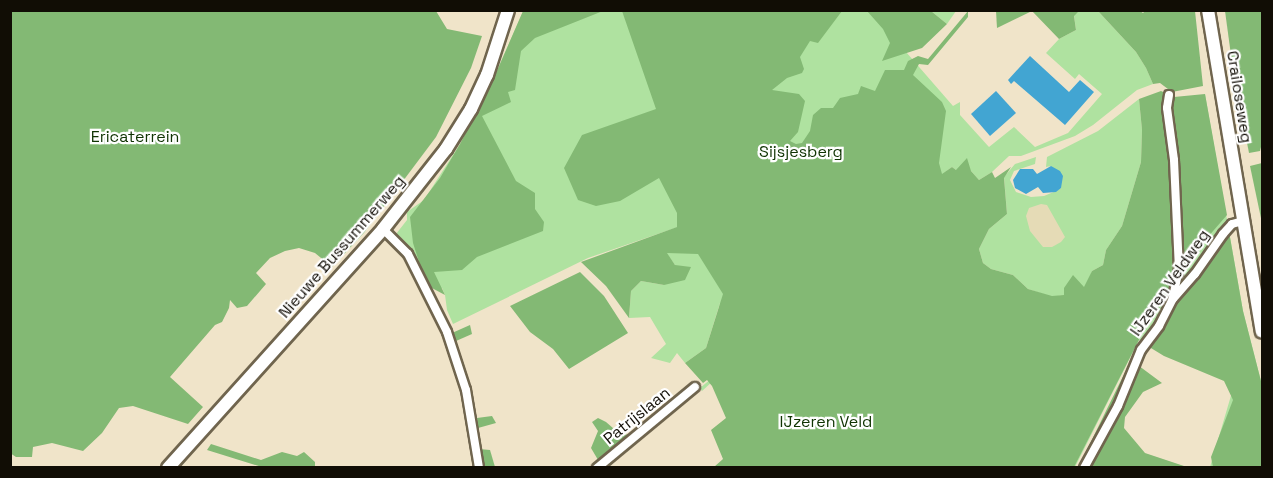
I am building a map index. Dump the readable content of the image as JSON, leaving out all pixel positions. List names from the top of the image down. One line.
{"streets":{"main road":["Crailoseweg","Nieuwe Bussummerweg"],"street":["IJzeren Veldweg","Patrijslaan"]},"crossings":[["Crailoseweg","IJzeren Veldweg"]],"parks":["Ericaterrein","Sijsjesberg","IJzeren Veld"]}
